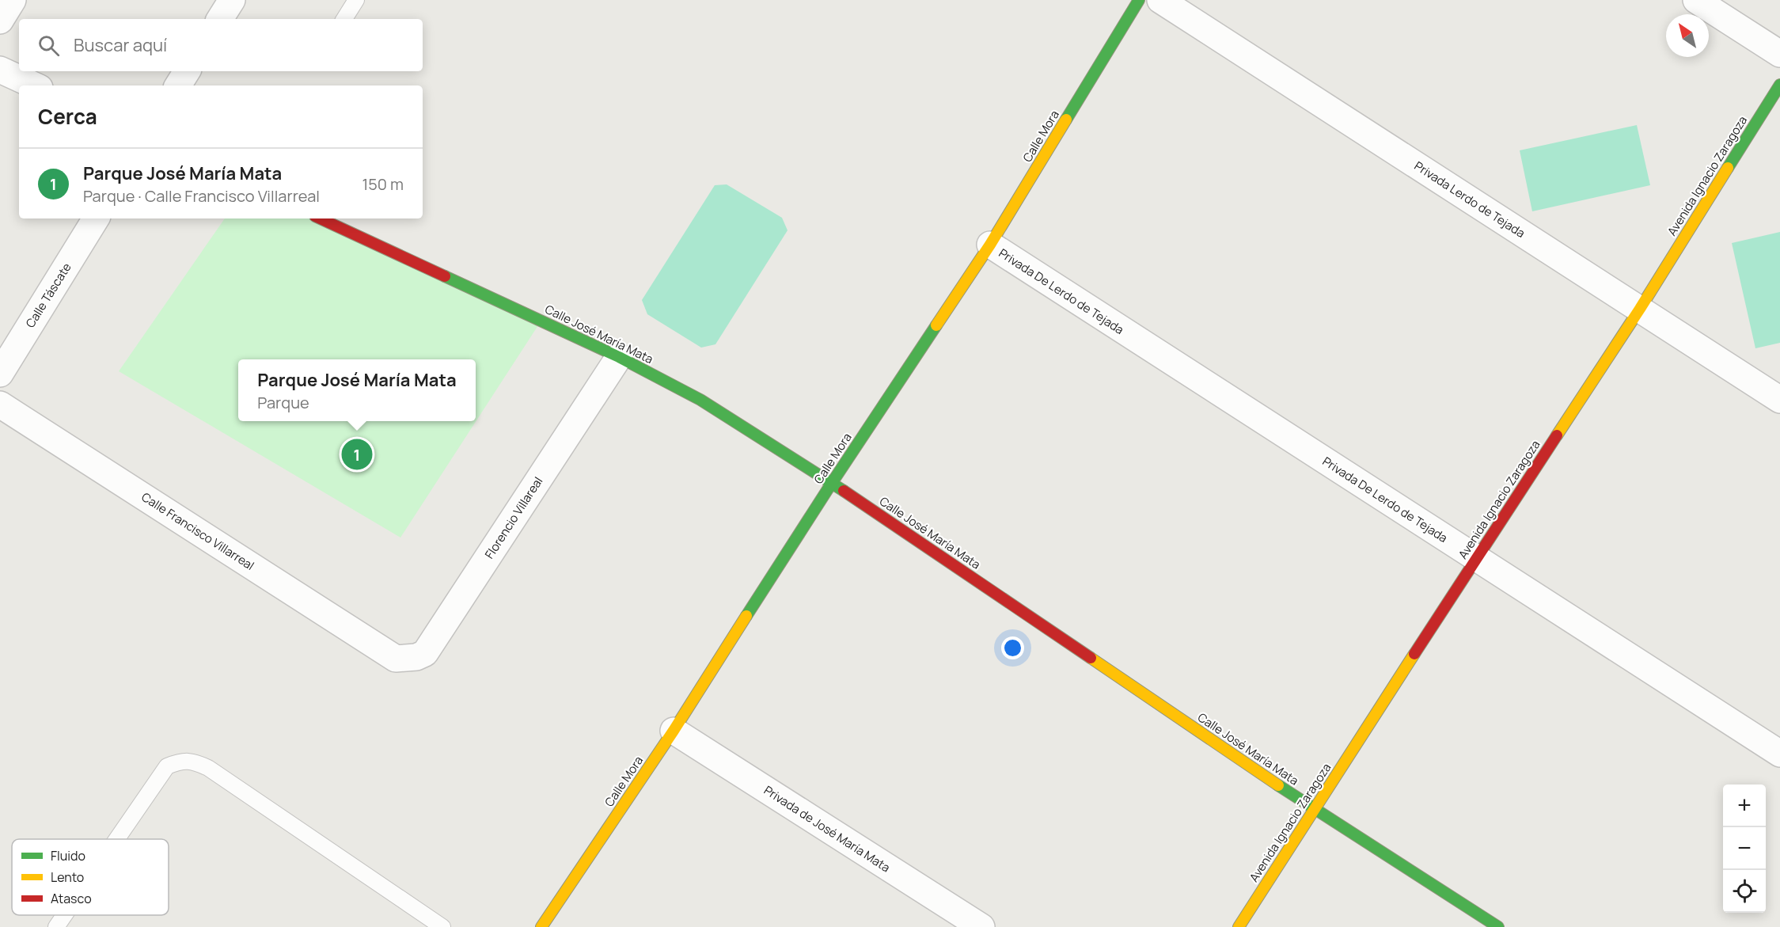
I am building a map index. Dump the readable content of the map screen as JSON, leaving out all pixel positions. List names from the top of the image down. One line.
{"streets":{"street":["Calle Mora","Avenida Ignacio Zaragoza","Privada Lerdo de Tejada","Privada De Lerdo de Tejada","Calle Táscate","Calle José María Mata","Florencio Villareal","Calle Francisco Villarreal","Privada de José María Mata"]},"crossings":[["Calle Mora","Privada De Lerdo de Tejada"],["Calle Mora","Calle José María Mata"],["Calle Mora","Privada de José María Mata"],["Avenida Ignacio Zaragoza","Privada Lerdo de Tejada"],["Avenida Ignacio Zaragoza","Privada De Lerdo de Tejada"],["Avenida Ignacio Zaragoza","Calle José María Mata"],["Calle José María Mata","Florencio Villareal"],["Florencio Villareal","Calle Francisco Villarreal"]],"legend":["Fluido","Lento","Atasco"],"north":"top left","page":{"search":"Buscar aquí","heading":"Cerca","list":[{"mark":"1","name":"Parque José María Mata","note":"Parque · Calle Francisco Villarreal","value":"150 m"}],"popup":["Parque José María Mata","Parque"],"pins":"1","map_buttons":["+","−"]}}
